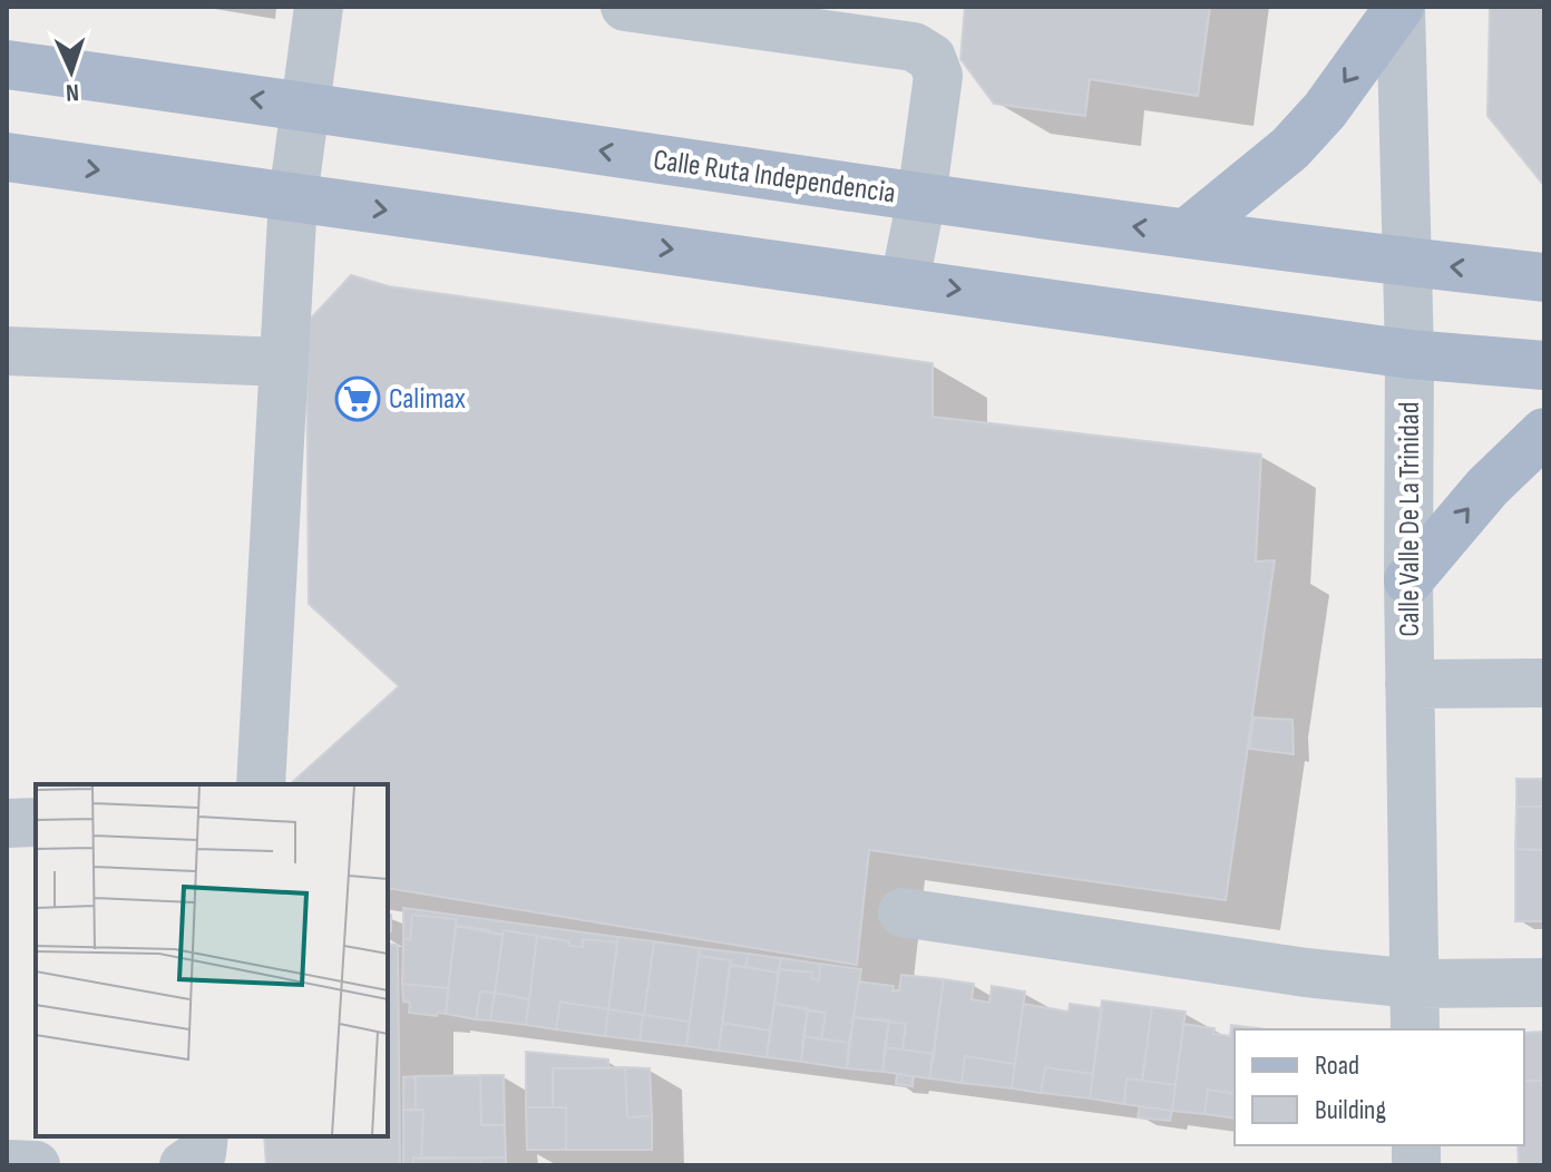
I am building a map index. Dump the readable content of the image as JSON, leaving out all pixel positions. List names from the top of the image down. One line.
{"streets":{"main road":["Calle Ruta Independencia"],"street":["Calle Valle De La Trinidad"]},"crossings":[["Calle Ruta Independencia","Calle Valle De La Trinidad"]],"places":{"supermarket":["Calimax"]},"legend":["Road","Building"],"north":"bottom"}
